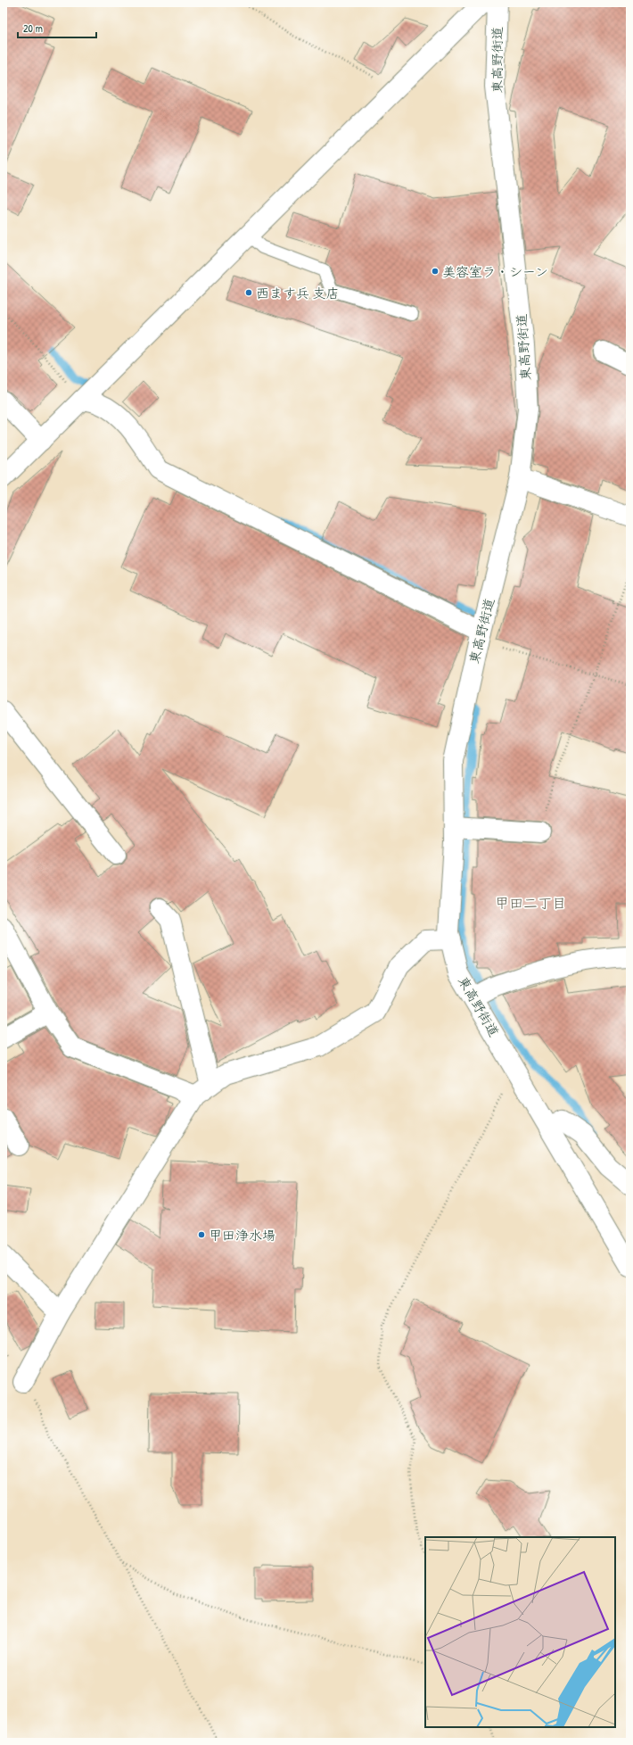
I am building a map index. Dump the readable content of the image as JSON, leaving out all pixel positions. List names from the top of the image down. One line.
{"streets":{"street":["東高野街道"]},"districts":["甲田二丁目"],"places":["美容室ラ・シーン","西ます兵 支店","甲田浄水場"],"scale_bar":"20 m"}
